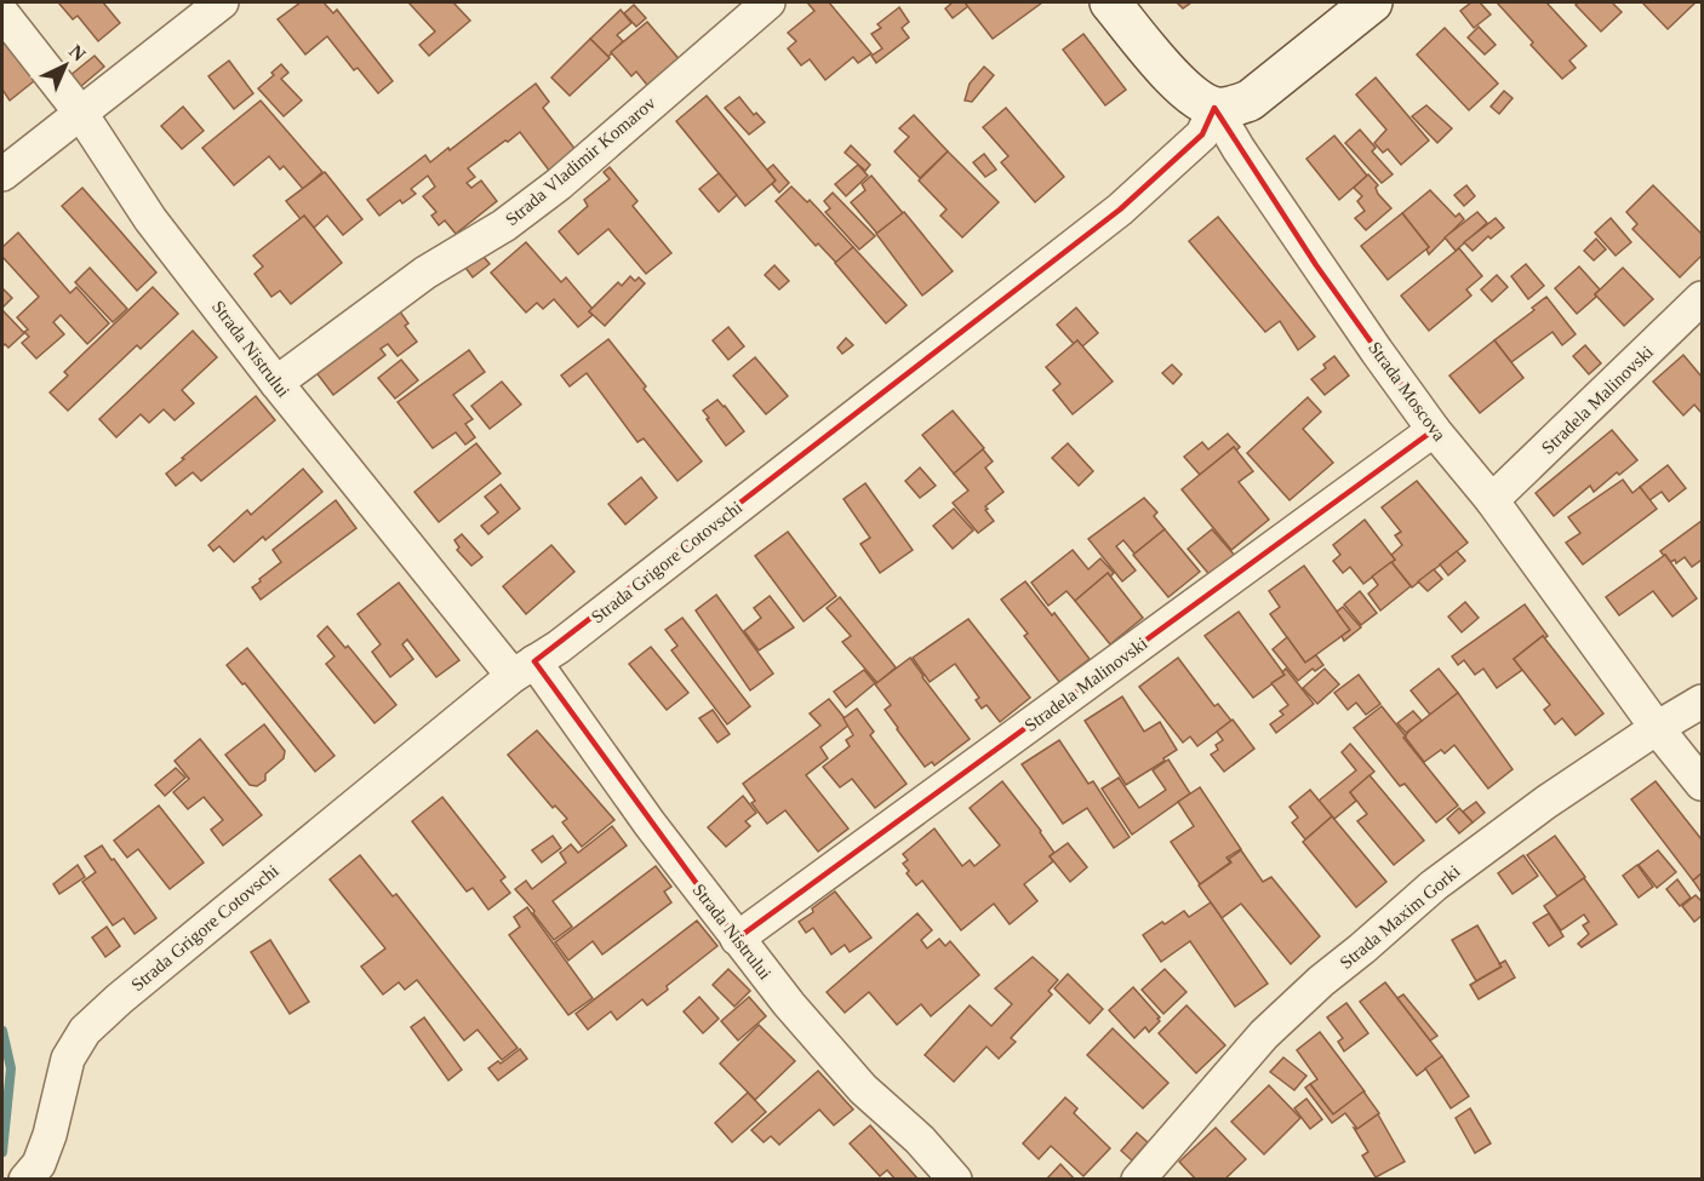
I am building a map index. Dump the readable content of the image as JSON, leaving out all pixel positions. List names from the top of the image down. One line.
{"streets":{"street":["Strada Vladimir Komarov","Strada Nistrului","Strada Moscova","Stradela Malinovski","Strada Grigore Cotovschi","Strada Maxim Gorki"]},"crossings":[["Strada Vladimir Komarov","Strada Nistrului"],["Strada Nistrului","Stradela Malinovski"],["Strada Nistrului","Strada Grigore Cotovschi"],["Strada Moscova","Stradela Malinovski"],["Strada Moscova","Strada Grigore Cotovschi"],["Strada Moscova","Strada Maxim Gorki"]],"north":"top right"}
